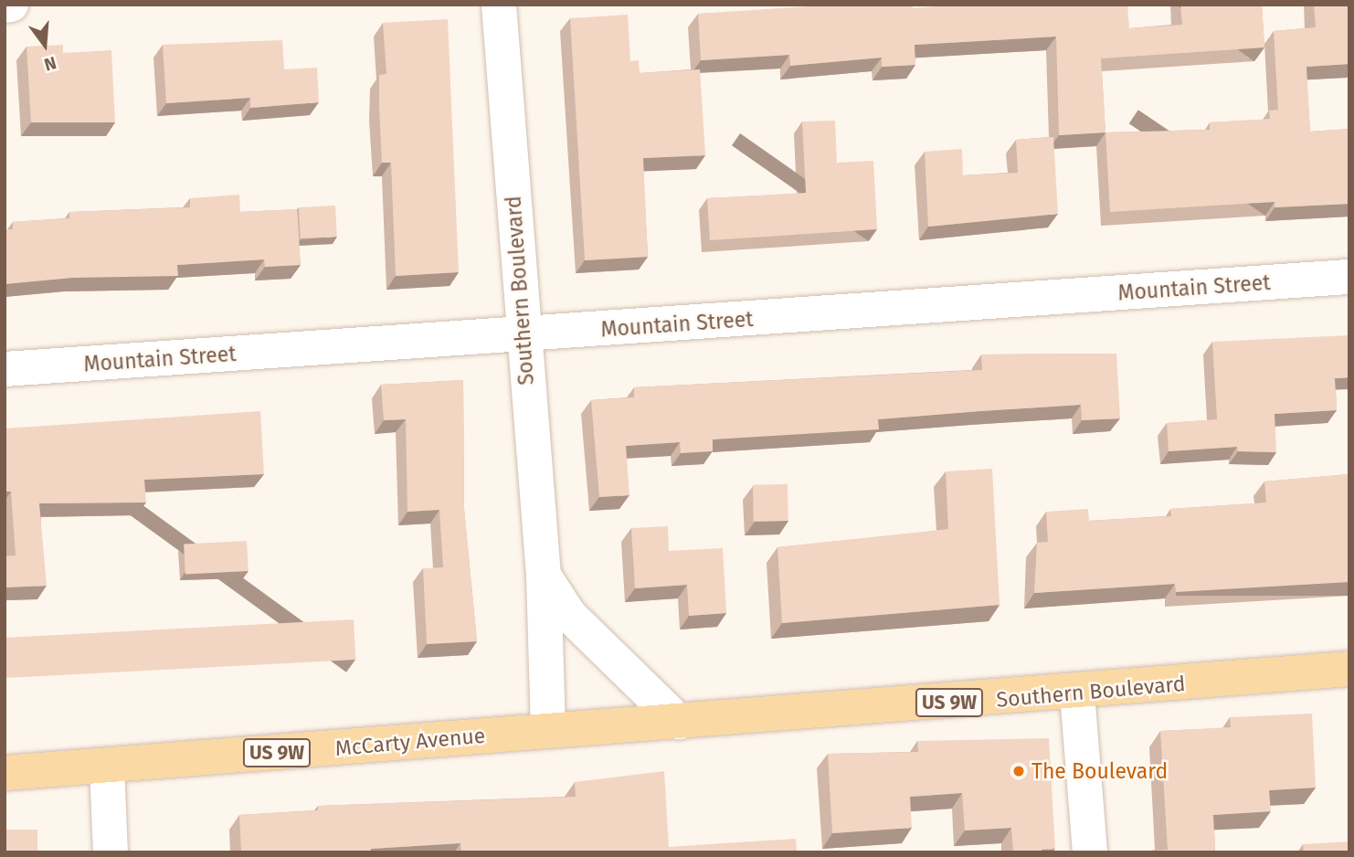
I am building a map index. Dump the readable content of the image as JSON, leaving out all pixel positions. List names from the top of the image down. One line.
{"streets":{"main road":["Southern Boulevard","US 9W","McCarty Avenue"],"street":["Mountain Street"]},"crossings":[["Mountain Street","Southern Boulevard"],["Southern Boulevard","McCarty Avenue"]],"places":["The Boulevard"],"north":"bottom"}
